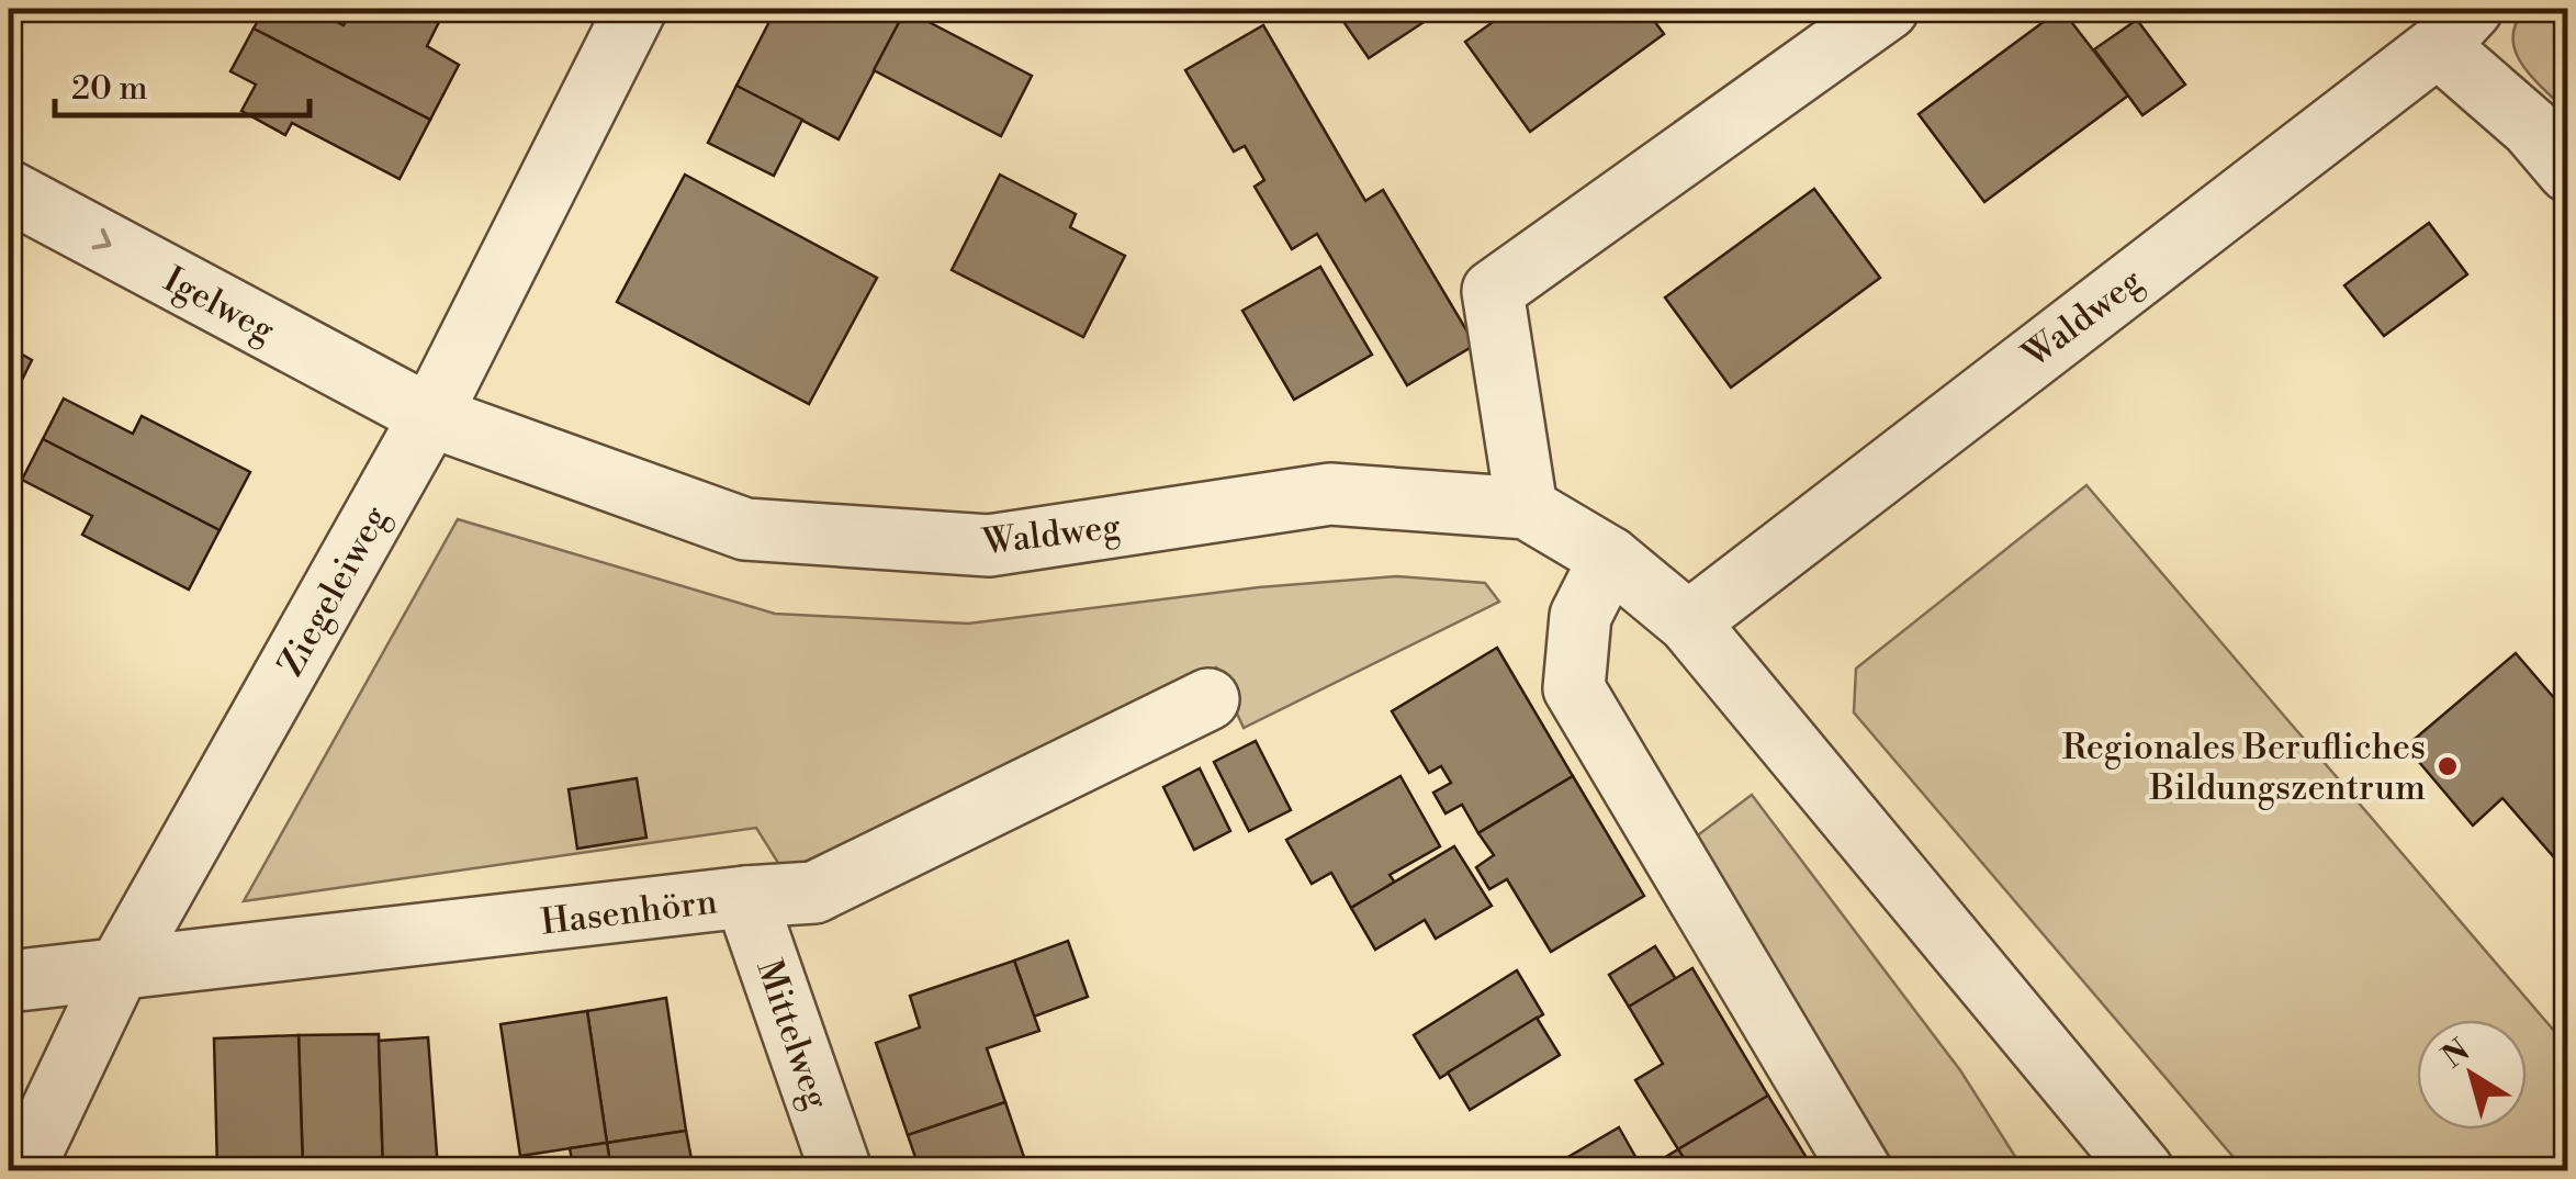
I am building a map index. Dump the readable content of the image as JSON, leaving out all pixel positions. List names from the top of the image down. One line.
{"streets":{"street":["Igelweg","Waldweg","Ziegeleiweg","Hasenhörn","Mittelweg"]},"crossings":[["Igelweg","Waldweg"],["Igelweg","Ziegeleiweg"],["Waldweg","Ziegeleiweg"],["Ziegeleiweg","Hasenhörn"],["Hasenhörn","Mittelweg"]],"one_way":["Igelweg"],"places":["Regionales Berufliches Bildungszentrum"],"scale_bar":"20 m","north":"top left"}
